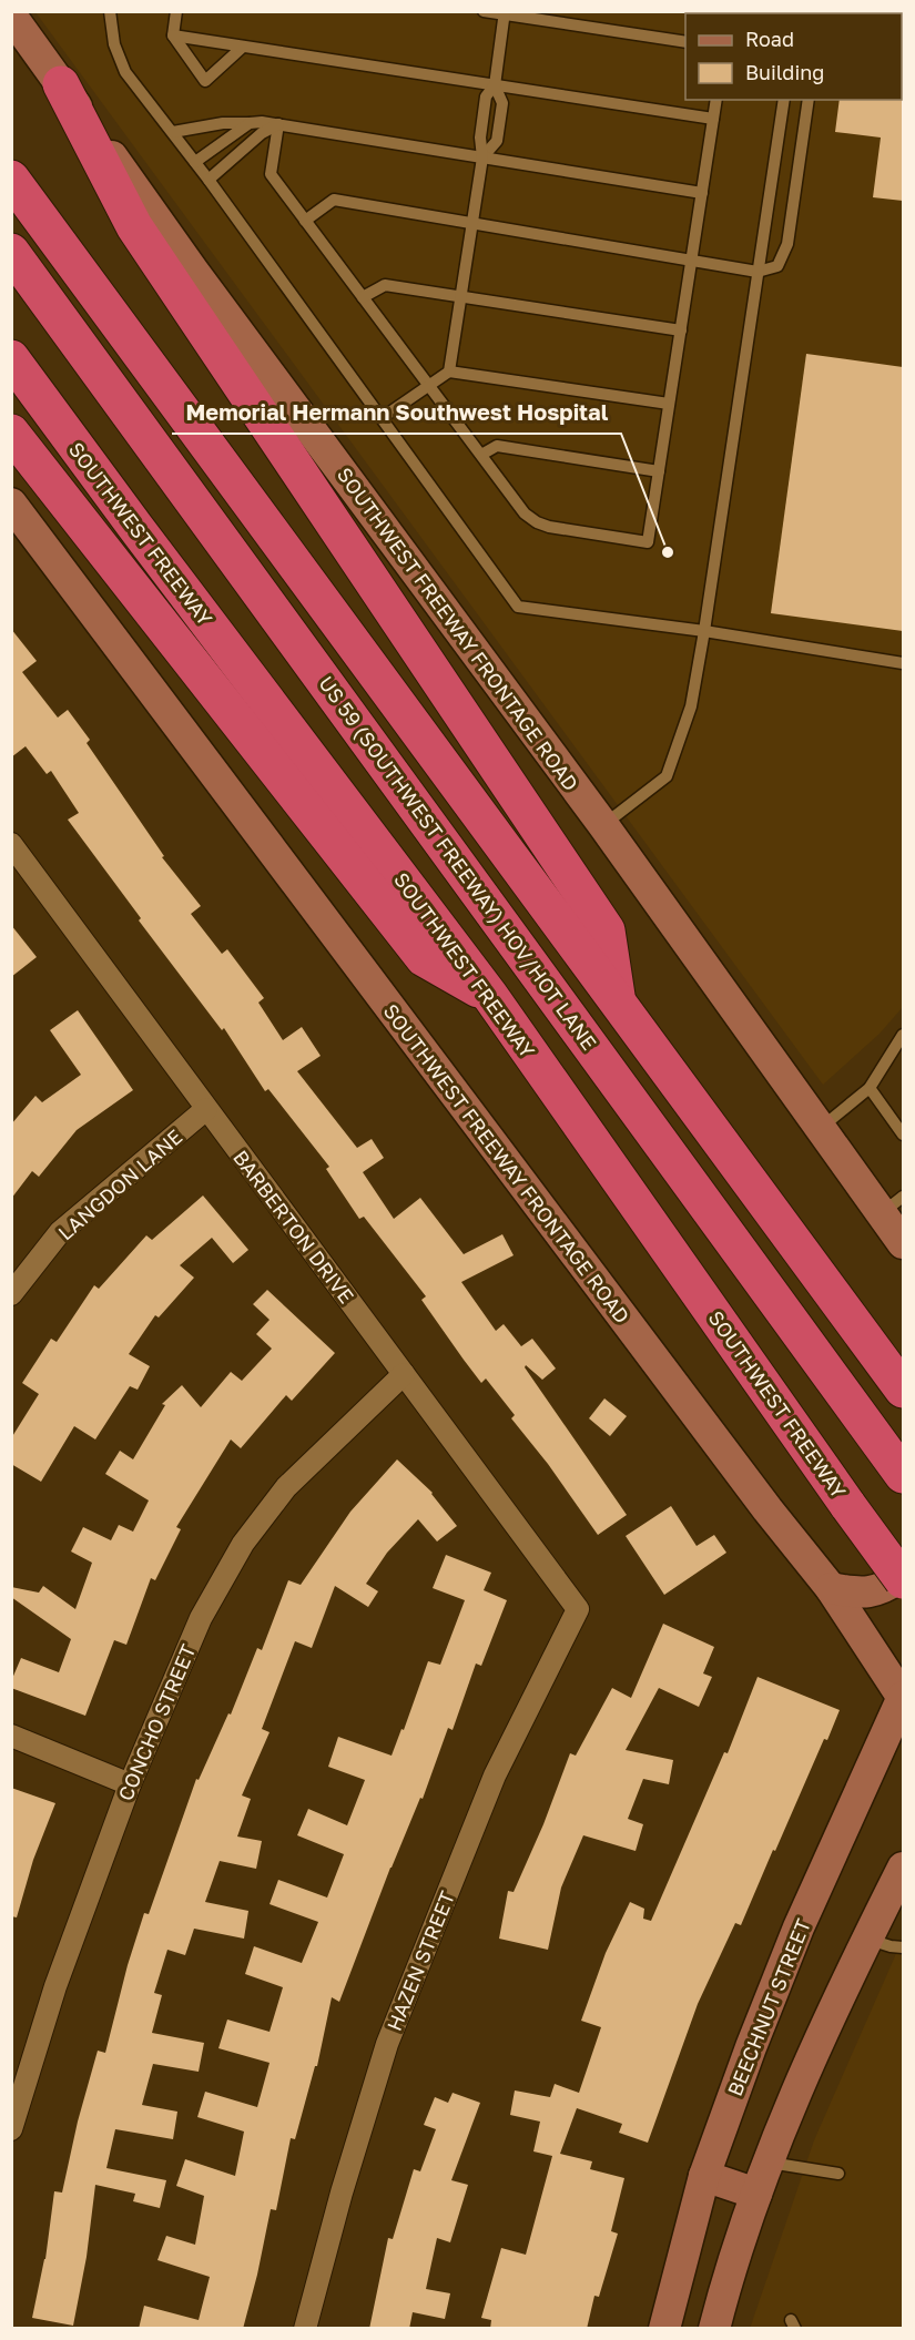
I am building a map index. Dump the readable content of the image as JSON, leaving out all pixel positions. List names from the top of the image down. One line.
{"streets":{"highway":["SOUTHWEST FREEWAY","US 59 (SOUTHWEST FREEWAY) HOV/HOT LANE"],"main road":["SOUTHWEST FREEWAY FRONTAGE ROAD","BEECHNUT STREET"],"street":["LANGDON LANE","BARBERTON DRIVE","CONCHO STREET","HAZEN STREET"]},"crossings":[["SOUTHWEST FREEWAY FRONTAGE ROAD","BEECHNUT STREET"],["LANGDON LANE","BARBERTON DRIVE"],["BARBERTON DRIVE","CONCHO STREET"],["BARBERTON DRIVE","HAZEN STREET"]],"places":["Memorial Hermann Southwest Hospital"],"legend":["Road","Building"]}
